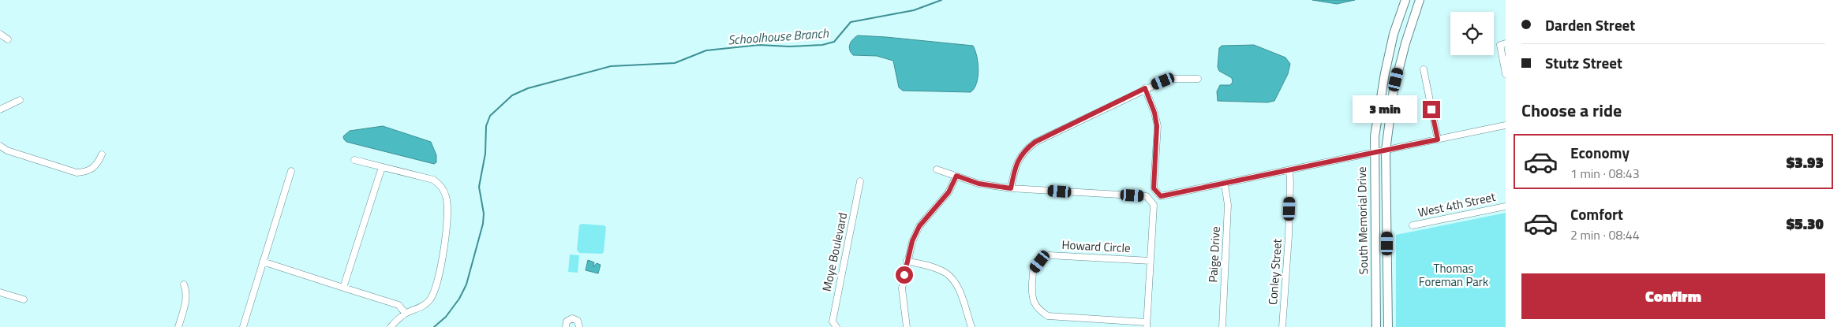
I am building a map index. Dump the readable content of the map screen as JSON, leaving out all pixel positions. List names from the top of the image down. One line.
{"streets":{"main road":["South Memorial Drive"],"street":["West 4th Street","Howard Circle","Moye Boulevard","Paige Drive","Conley Street"]},"water":["Schoolhouse Branch"],"parks":["Thomas Foreman Park"],"page":{"banner":["Darden Street","Stutz Street"],"heading":"Choose a ride","bubble":"3 min","list":[{"name":"Economy","note":"1 min · 08:43","value":"$3.93"},{"name":"Comfort","note":"2 min · 08:44","value":"$5.30"}],"buttons":"Confirm"}}
